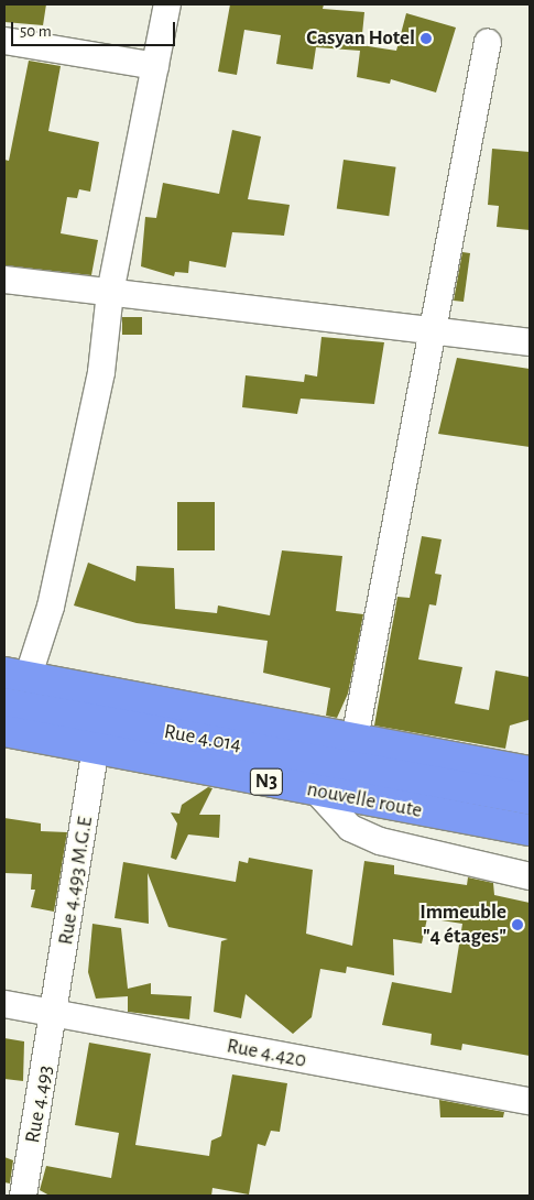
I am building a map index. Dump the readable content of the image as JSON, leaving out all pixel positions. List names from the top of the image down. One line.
{"streets":{"highway":["Rue 4.014","N3","nouvelle route"],"street":["Rue 4.493 M.G.E","Rue 4.420","Rue 4.493"]},"crossings":[["nouvelle route","Rue 4.493 M.G.E"],["Rue 4.493 M.G.E","Rue 4.420"],["Rue 4.493 M.G.E","Rue 4.493"],["Rue 4.420","Rue 4.493"]],"places":["Casyan Hotel","Immeuble \"4 étages\""],"scale_bar":"50 m"}
